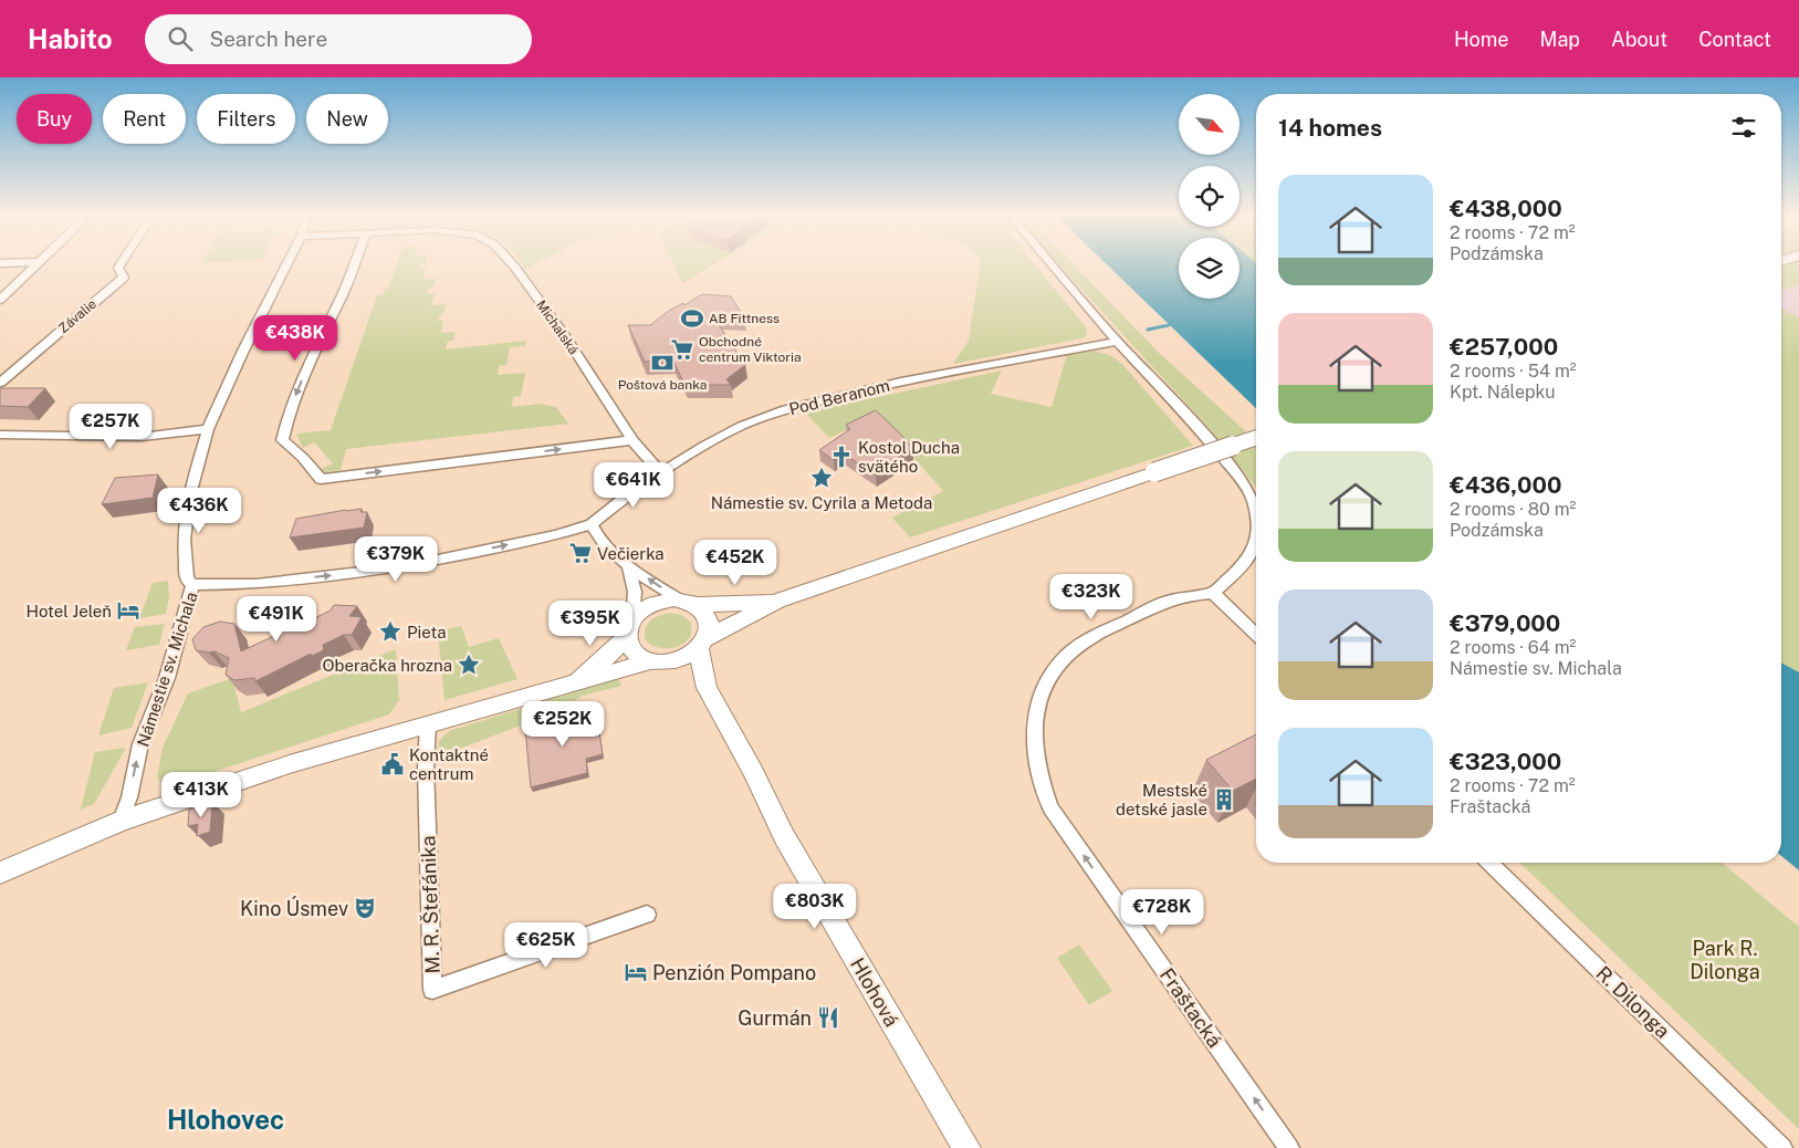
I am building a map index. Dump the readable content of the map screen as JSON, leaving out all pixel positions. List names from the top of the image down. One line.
{"streets":{"main road":["Hlohová"],"street":["Závalie","Michalská","Pod Beranom","Námestie sv. Michala","M. R. Štefánika","R. Dilonga","Fraštacká"]},"crossings":[["Michalská","Pod Beranom"],["Pod Beranom","Námestie sv. Michala"]],"one_way":["Námestie sv. Michala"],"districts":["Hlohovec"],"parks":["Park R. Dilonga"],"places":{"sports":["AB Fittness"],"supermarket":["Obchodné centrum Viktoria","Večierka"],"bank":["Poštová banka"],"church":["Kostol Ducha svätého"],"place":["Námestie sv. Cyrila a Metoda","Pieta","Oberačka hrozna"],"hotel":["Hotel Jeleň","Penzión Pompano"],"public building":["Kontaktné centrum"],"building":["Mestské detské jasle"],"theatre":["Kino Úsmev"],"restaurant":["Gurmán"]},"north":"bottom right","page":{"header":"Habito","search":"Search here","nav":["Home","Map","About","Contact"],"chip":["Buy","Rent","Filters","New"],"heading":"14 homes","list":[{"name":"€438,000","note":"2 rooms · 72 m² · Podzámska"},{"name":"€257,000","note":"2 rooms · 54 m² · Kpt. Nálepku"},{"name":"€436,000","note":"2 rooms · 80 m² · Podzámska"},{"name":"€379,000","note":"2 rooms · 64 m² · Námestie sv. Michala"},{"name":"€323,000","note":"2 rooms · 72 m² · Fraštacká"}],"price":["€438K","€257K","€641K","€436K","€379K","€452K","€323K","€491K","€395K","€252K","€413K","€803K","€728K","€625K"]}}
